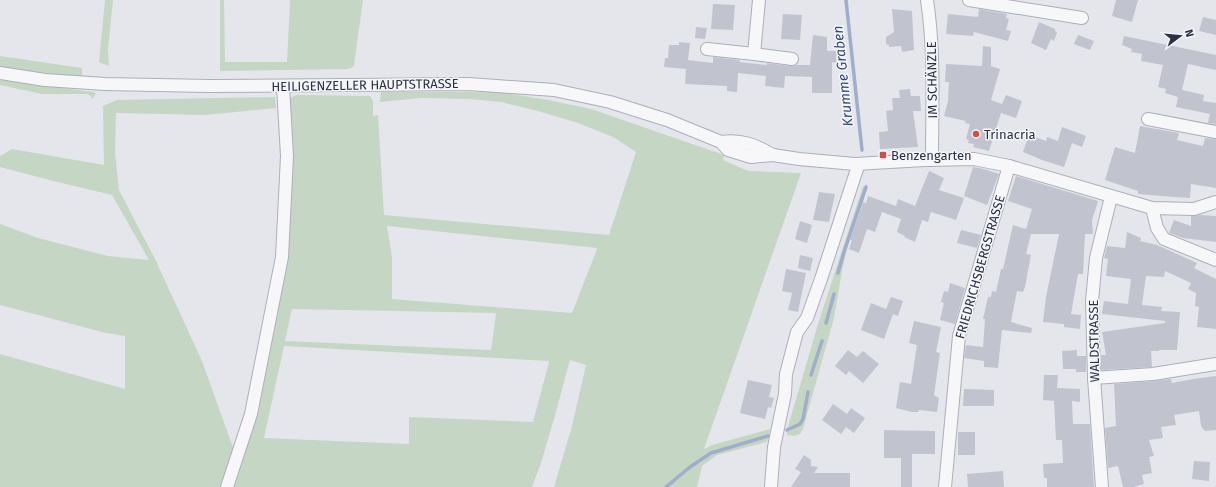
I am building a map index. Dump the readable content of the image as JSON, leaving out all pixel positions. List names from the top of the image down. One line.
{"streets":{"street":["IM SCHÄNZLE","HEILIGENZELLER HAUPTSTRASSE","FRIEDRICHSBERGSTRASSE","WALDSTRASSE"]},"crossings":[["IM SCHÄNZLE","HEILIGENZELLER HAUPTSTRASSE"],["HEILIGENZELLER HAUPTSTRASSE","FRIEDRICHSBERGSTRASSE"],["HEILIGENZELLER HAUPTSTRASSE","WALDSTRASSE"]],"water":["Krumme Graben"],"places":{"other":["Trinacria"],"transit":["Benzengarten"]},"north":"right"}
